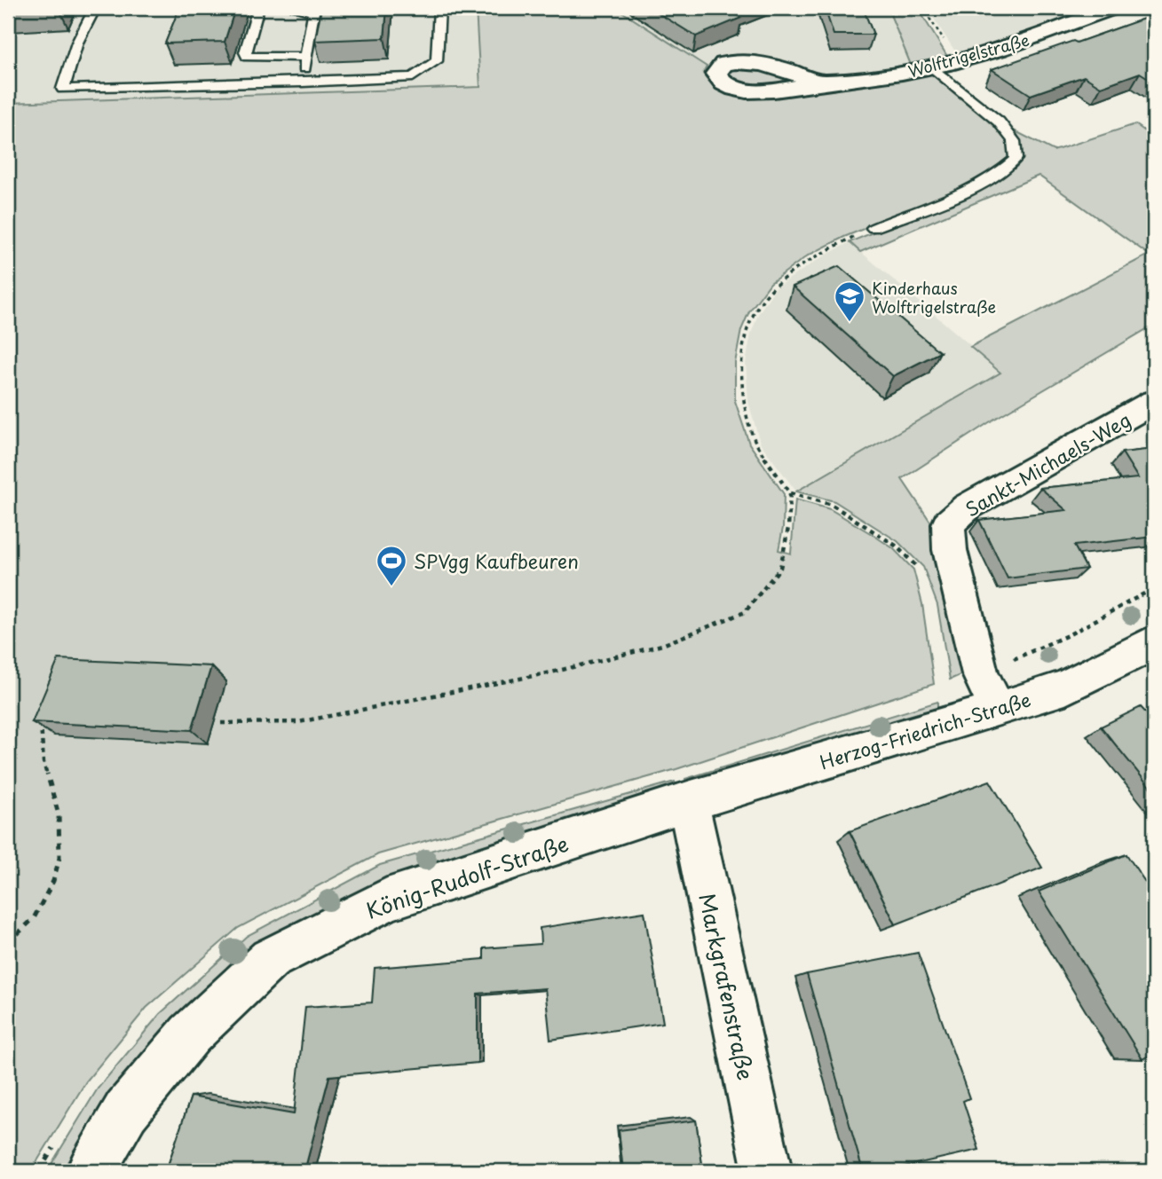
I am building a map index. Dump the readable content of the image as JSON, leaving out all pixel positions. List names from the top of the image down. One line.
{"streets":{"street":["Wolftrigelstraße","Sankt-Michaels-Weg","Herzog-Friedrich-Straße","König-Rudolf-Straße","Markgrafenstraße"]},"crossings":[["Sankt-Michaels-Weg","Herzog-Friedrich-Straße"],["Herzog-Friedrich-Straße","König-Rudolf-Straße"],["Herzog-Friedrich-Straße","Markgrafenstraße"],["König-Rudolf-Straße","Markgrafenstraße"]],"places":{"school or university":["Kinderhaus Wolftrigelstraße"],"sports":["SPVgg Kaufbeuren"]}}
